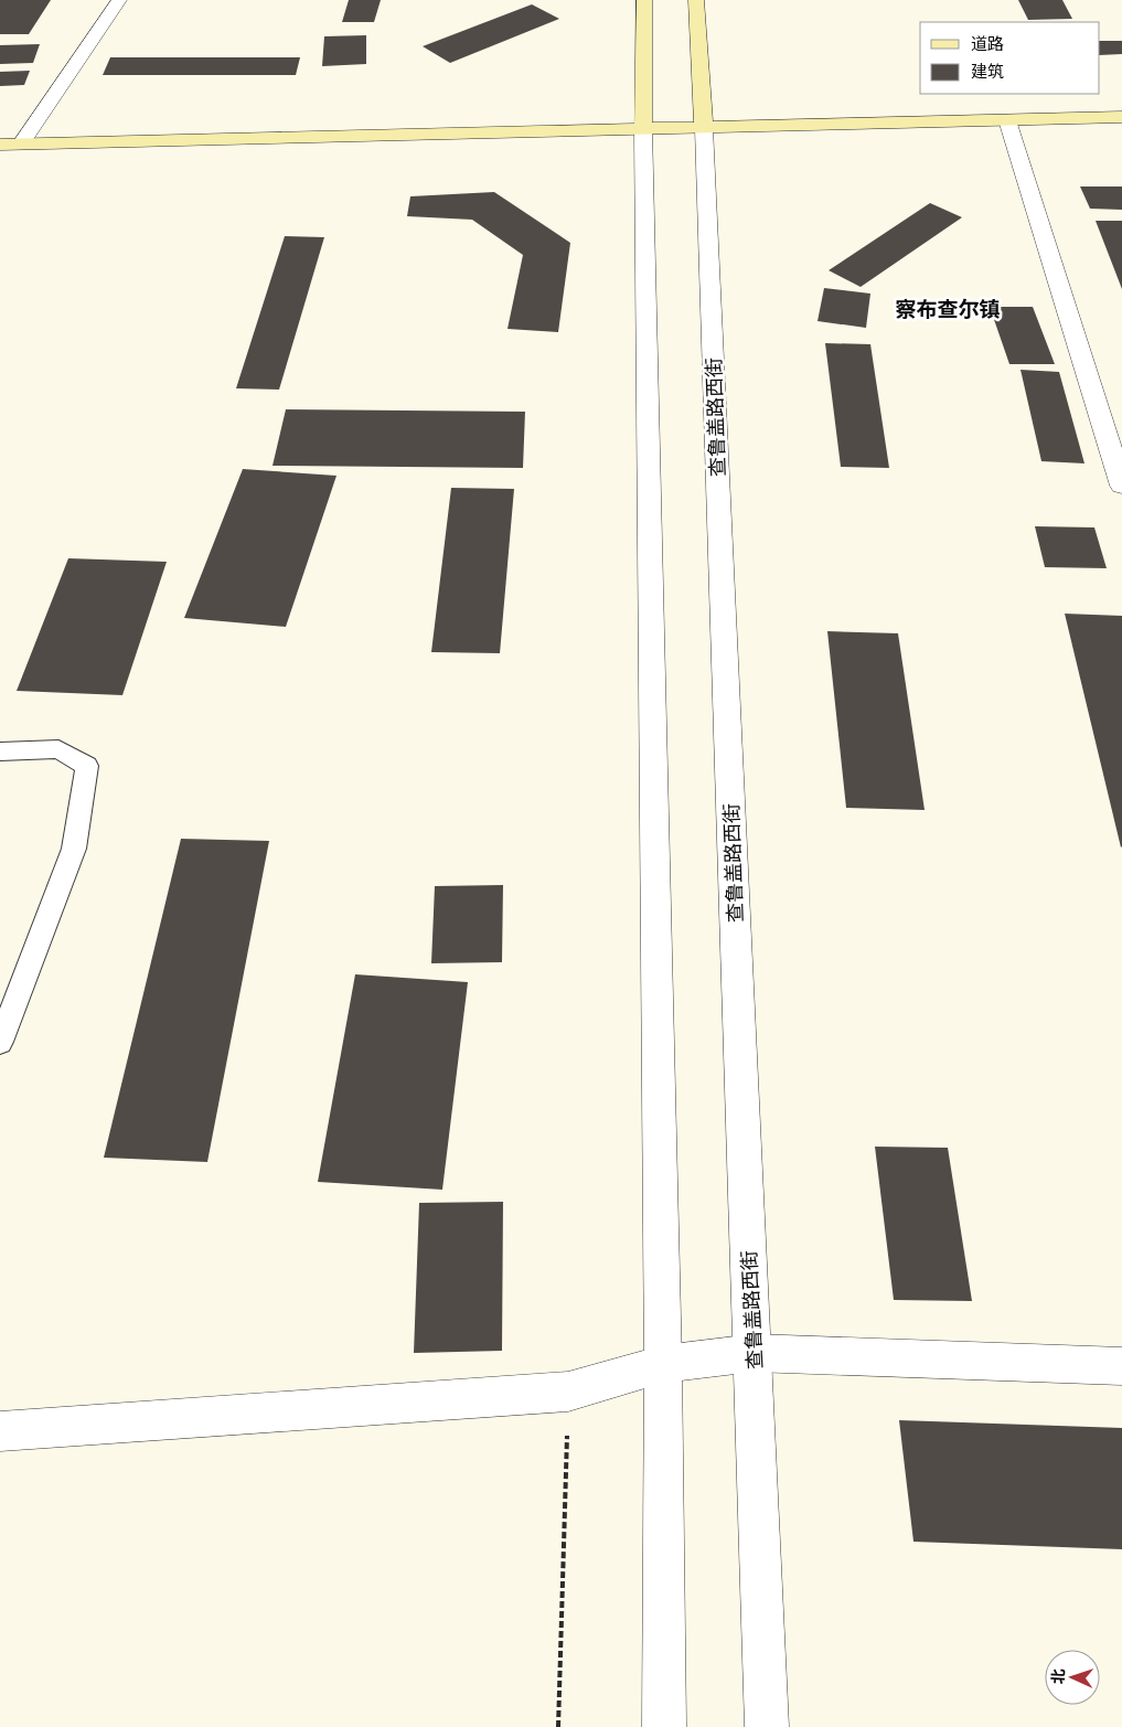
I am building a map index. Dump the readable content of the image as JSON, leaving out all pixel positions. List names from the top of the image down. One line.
{"streets":{"main road":["查鲁盖路西街"]},"districts":["察布查尔镇"],"legend":["道路","建筑"],"north":"left"}
